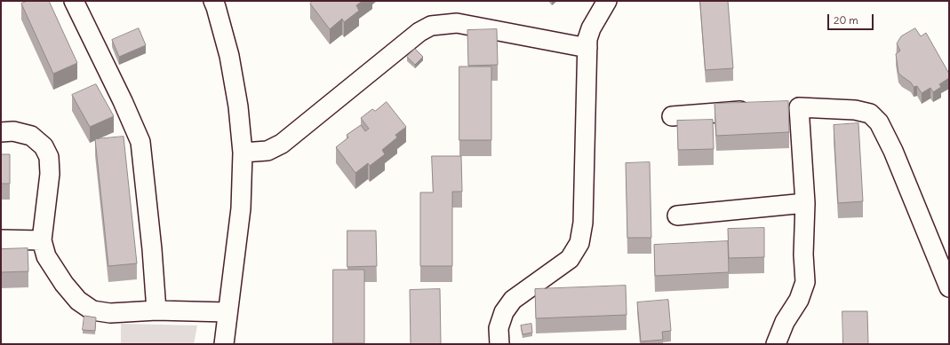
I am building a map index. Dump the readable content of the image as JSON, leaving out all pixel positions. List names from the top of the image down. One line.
{"scale_bar":"20 m"}
